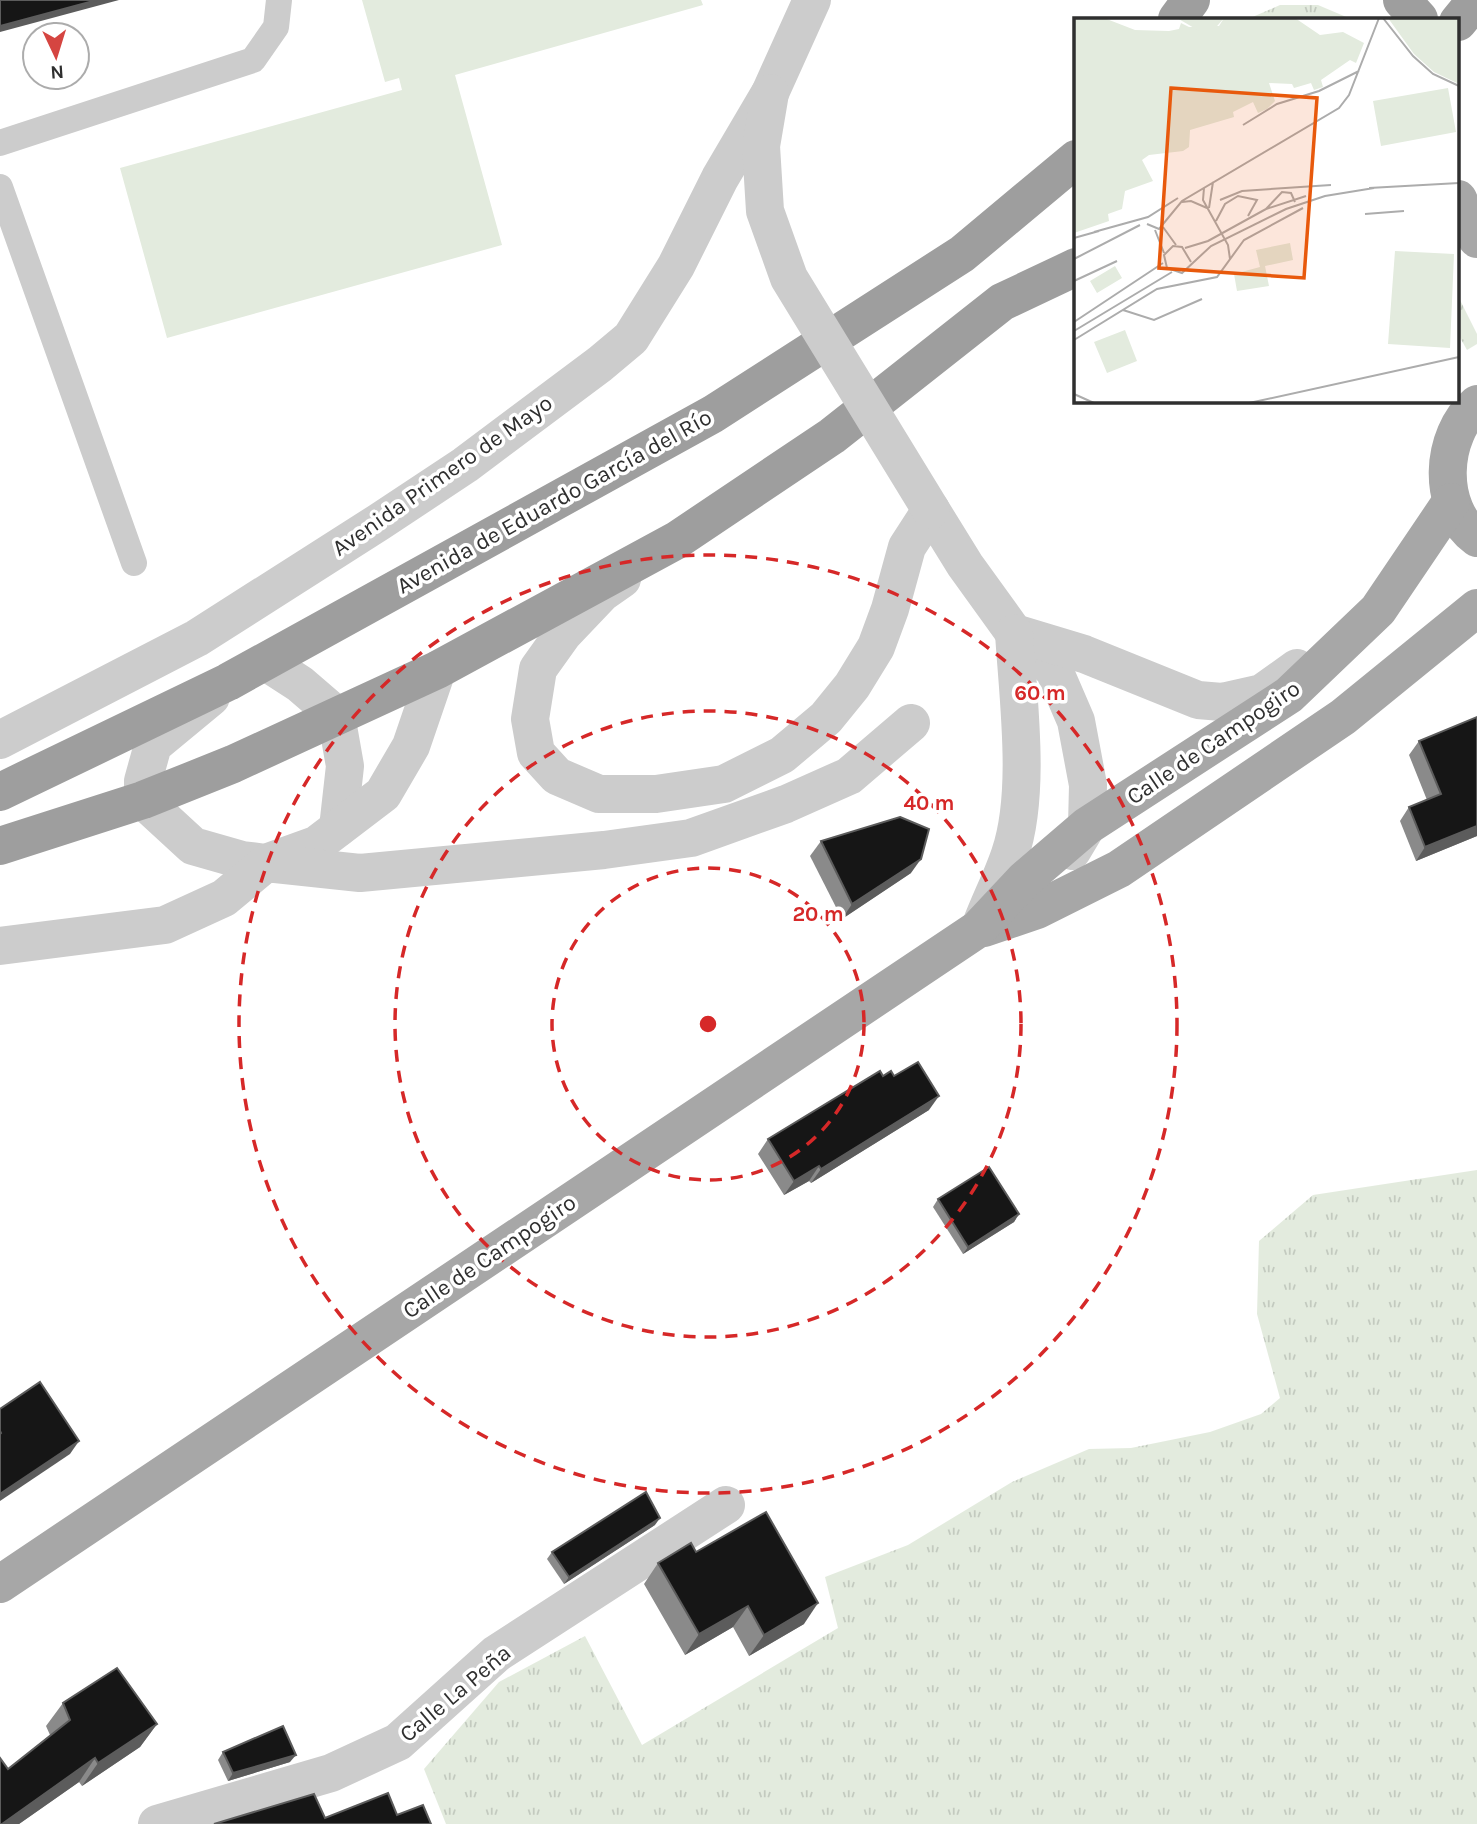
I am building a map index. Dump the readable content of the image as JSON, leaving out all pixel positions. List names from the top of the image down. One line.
{"streets":{"highway":["Avenida de Eduardo García del Río"],"main road":["Calle de Campogiro"],"street":["Avenida Primero de Mayo","Calle La Peña"]},"crossings":[["Avenida Primero de Mayo","Calle de Campogiro"]],"north":"bottom","rings":["60 m","40 m","20 m"]}
